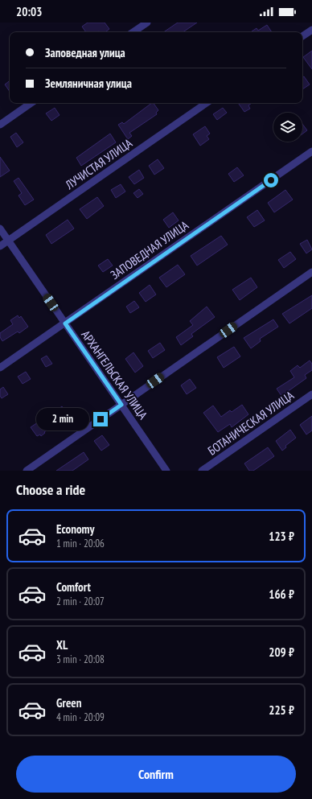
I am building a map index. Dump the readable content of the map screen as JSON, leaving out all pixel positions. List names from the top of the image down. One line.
{"streets":{"street":["ЛУЧИСТАЯ УЛИЦА","ЗАПОВЕДНАЯ УЛИЦА","АРХАНГЕЛЬСКАЯ УЛИЦА","БОТАНИЧЕСКАЯ УЛИЦА"]},"crossings":[["ЛУЧИСТАЯ УЛИЦА","АРХАНГЕЛЬСКАЯ УЛИЦА"],["ЗАПОВЕДНАЯ УЛИЦА","АРХАНГЕЛЬСКАЯ УЛИЦА"]],"page":{"status":"20:03","banner":["Заповедная улица","Земляничная улица"],"bubble":"2 min","heading":"Choose a ride","list":[{"name":"Economy","note":"1 min · 20:06","value":"123 ₽"},{"name":"Comfort","note":"2 min · 20:07","value":"166 ₽"},{"name":"XL","note":"3 min · 20:08","value":"209 ₽"},{"name":"Green","note":"4 min · 20:09","value":"225 ₽"}],"buttons":"Confirm"}}
